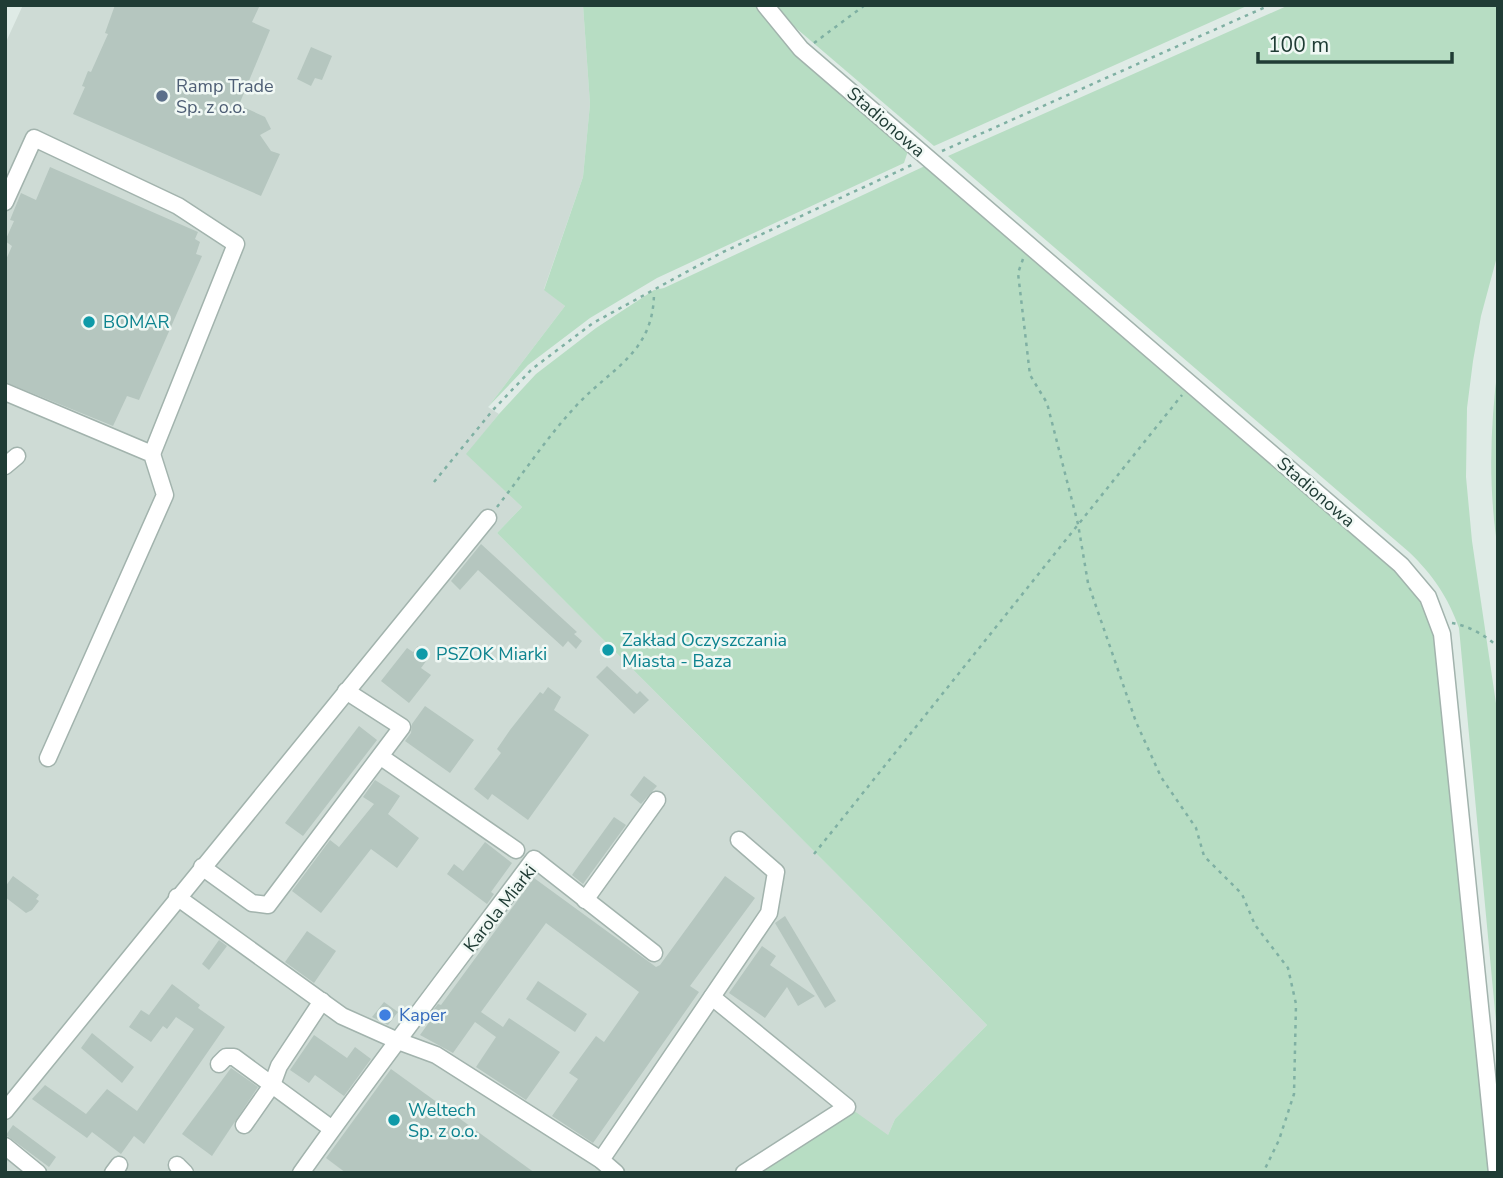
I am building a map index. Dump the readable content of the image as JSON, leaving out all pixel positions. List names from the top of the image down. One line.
{"streets":{"street":["Stadionowa","Karola Miarki"]},"places":["Ramp Trade Sp. z o.o.","BOMAR","Zakład Oczyszczania Miasta - Baza","PSZOK Miarki","Kaper","Weltech Sp. z o.o."],"scale_bar":"100 m"}
